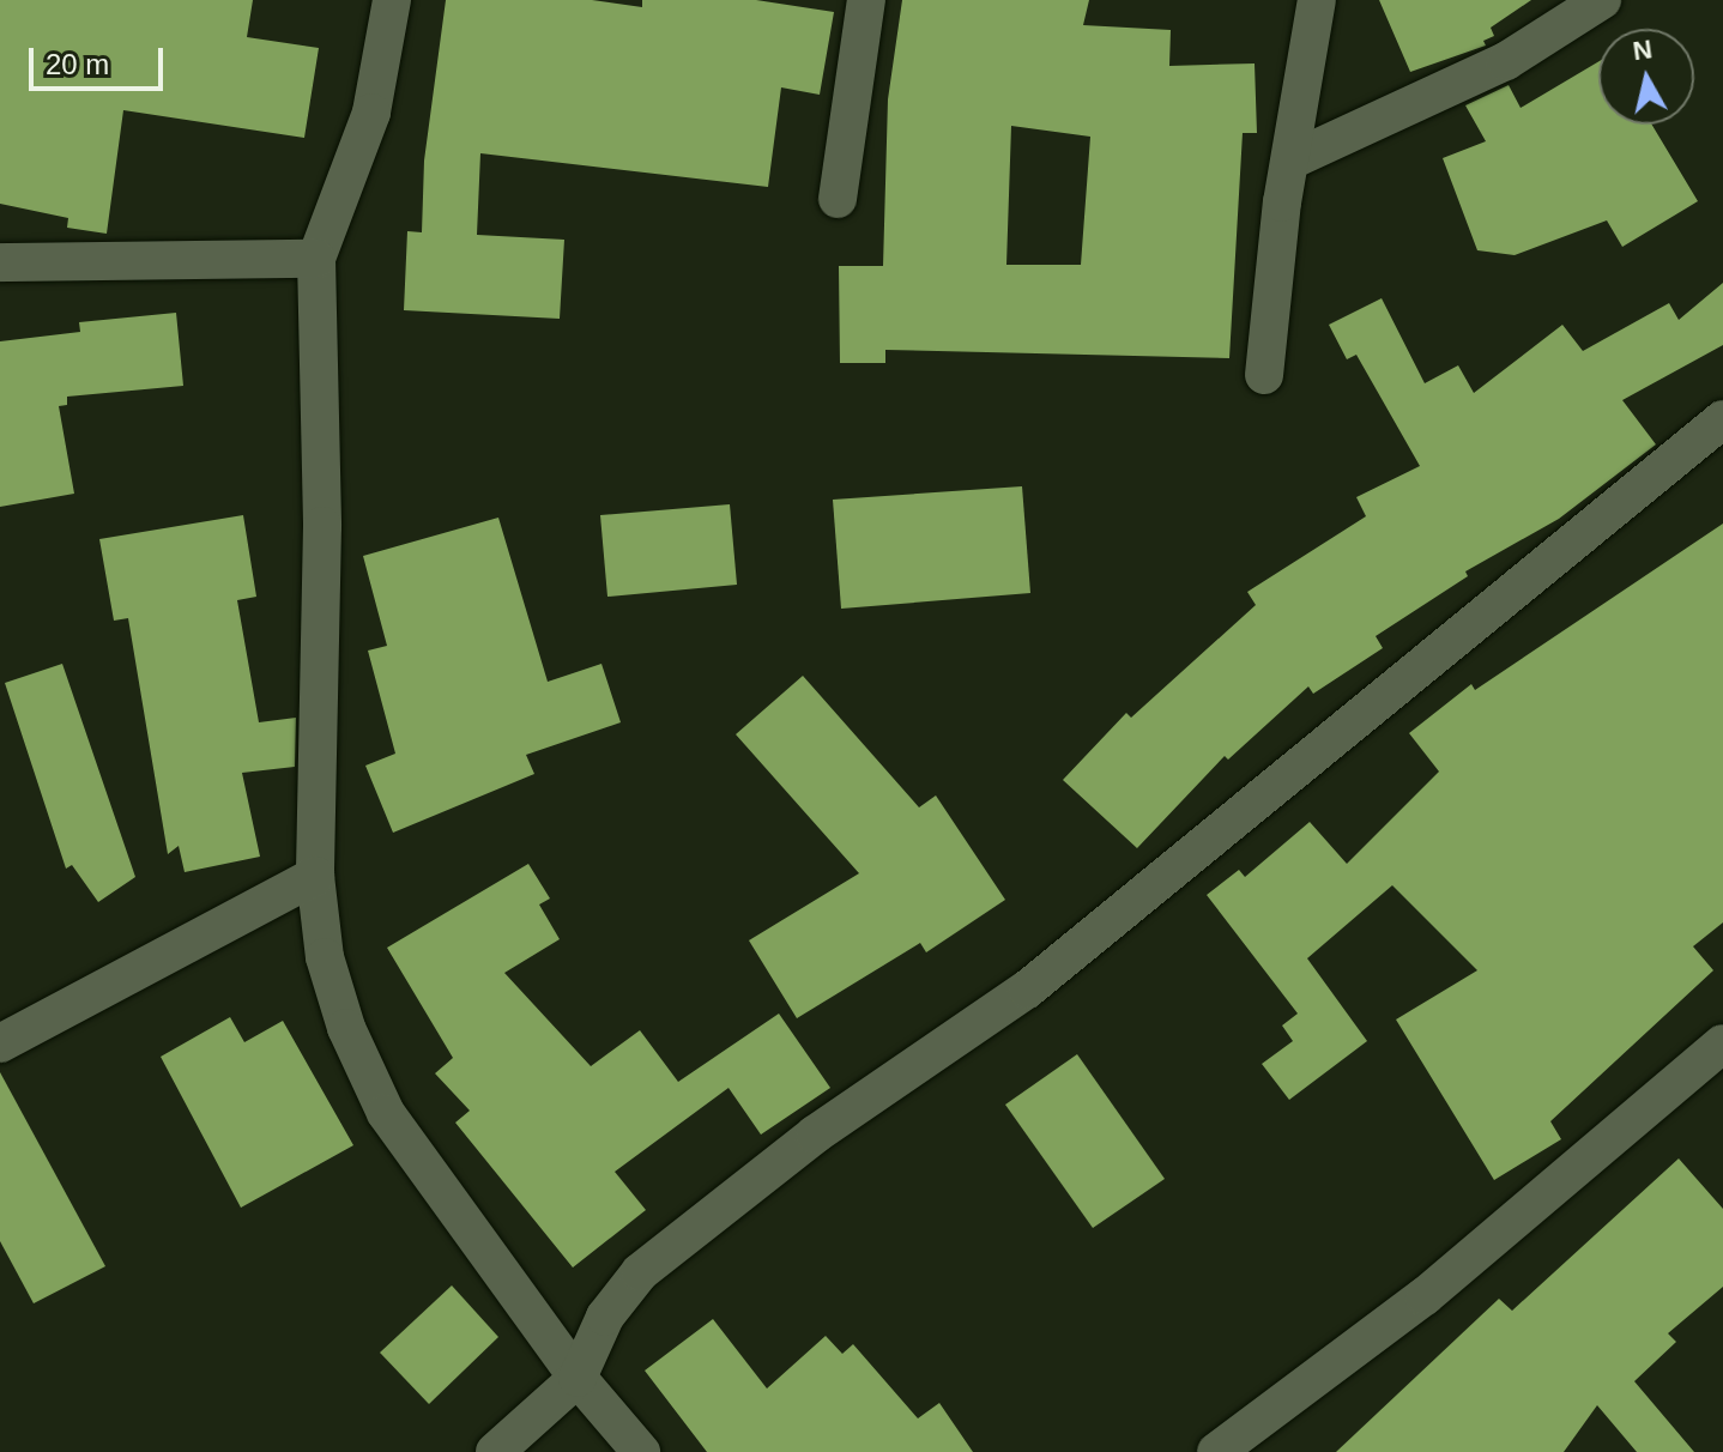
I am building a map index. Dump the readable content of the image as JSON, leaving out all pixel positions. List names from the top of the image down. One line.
{"scale_bar":"20 m","north":"top"}
